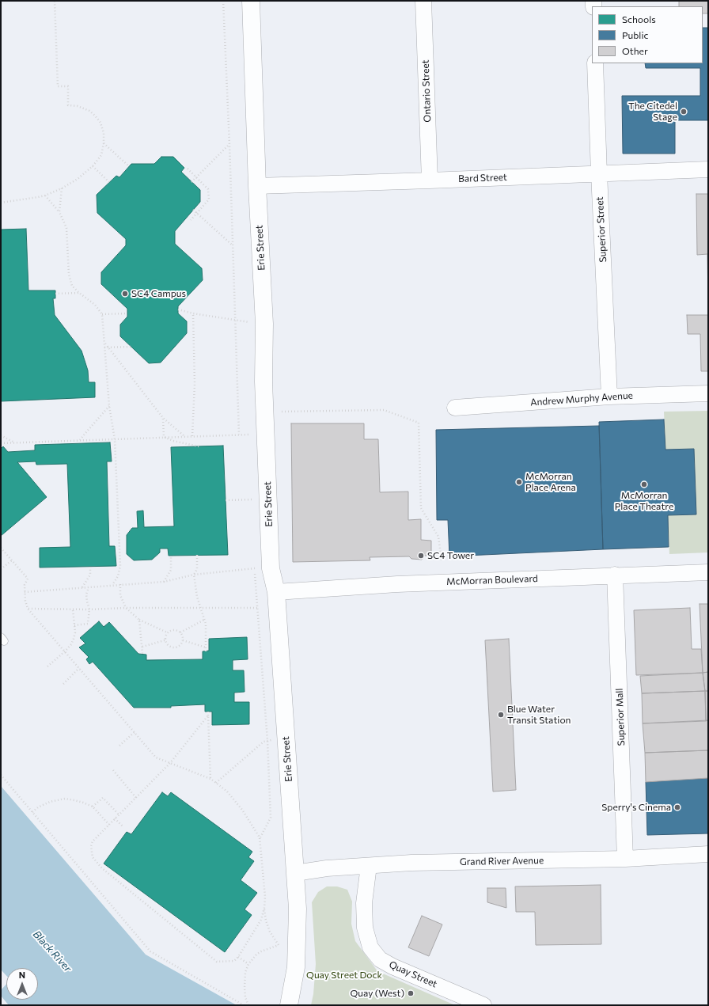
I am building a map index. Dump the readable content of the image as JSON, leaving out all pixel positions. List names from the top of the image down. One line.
{"streets":{"street":["Ontario Street","Bard Street","Superior Street","Erie Street","Andrew Murphy Avenue","McMorran Boulevard","Superior Mall","Grand River Avenue","Quay Street"]},"crossings":[["Ontario Street","Bard Street"],["Bard Street","Superior Street"],["Bard Street","Erie Street"],["Superior Street","Andrew Murphy Avenue"],["Erie Street","McMorran Boulevard"],["Erie Street","Grand River Avenue"],["McMorran Boulevard","Superior Mall"],["Superior Mall","Grand River Avenue"],["Grand River Avenue","Quay Street"]],"water":["Black River"],"parks":["Quay Street Dock"],"places":["The Citedel Stage","SC4 Campus","McMorran Place Arena","McMorran Place Theatre","SC4 Tower","Blue Water Transit Station","Sperry's Cinema","Quay (West)"],"legend":["Schools","Public","Other"],"north":"top"}
